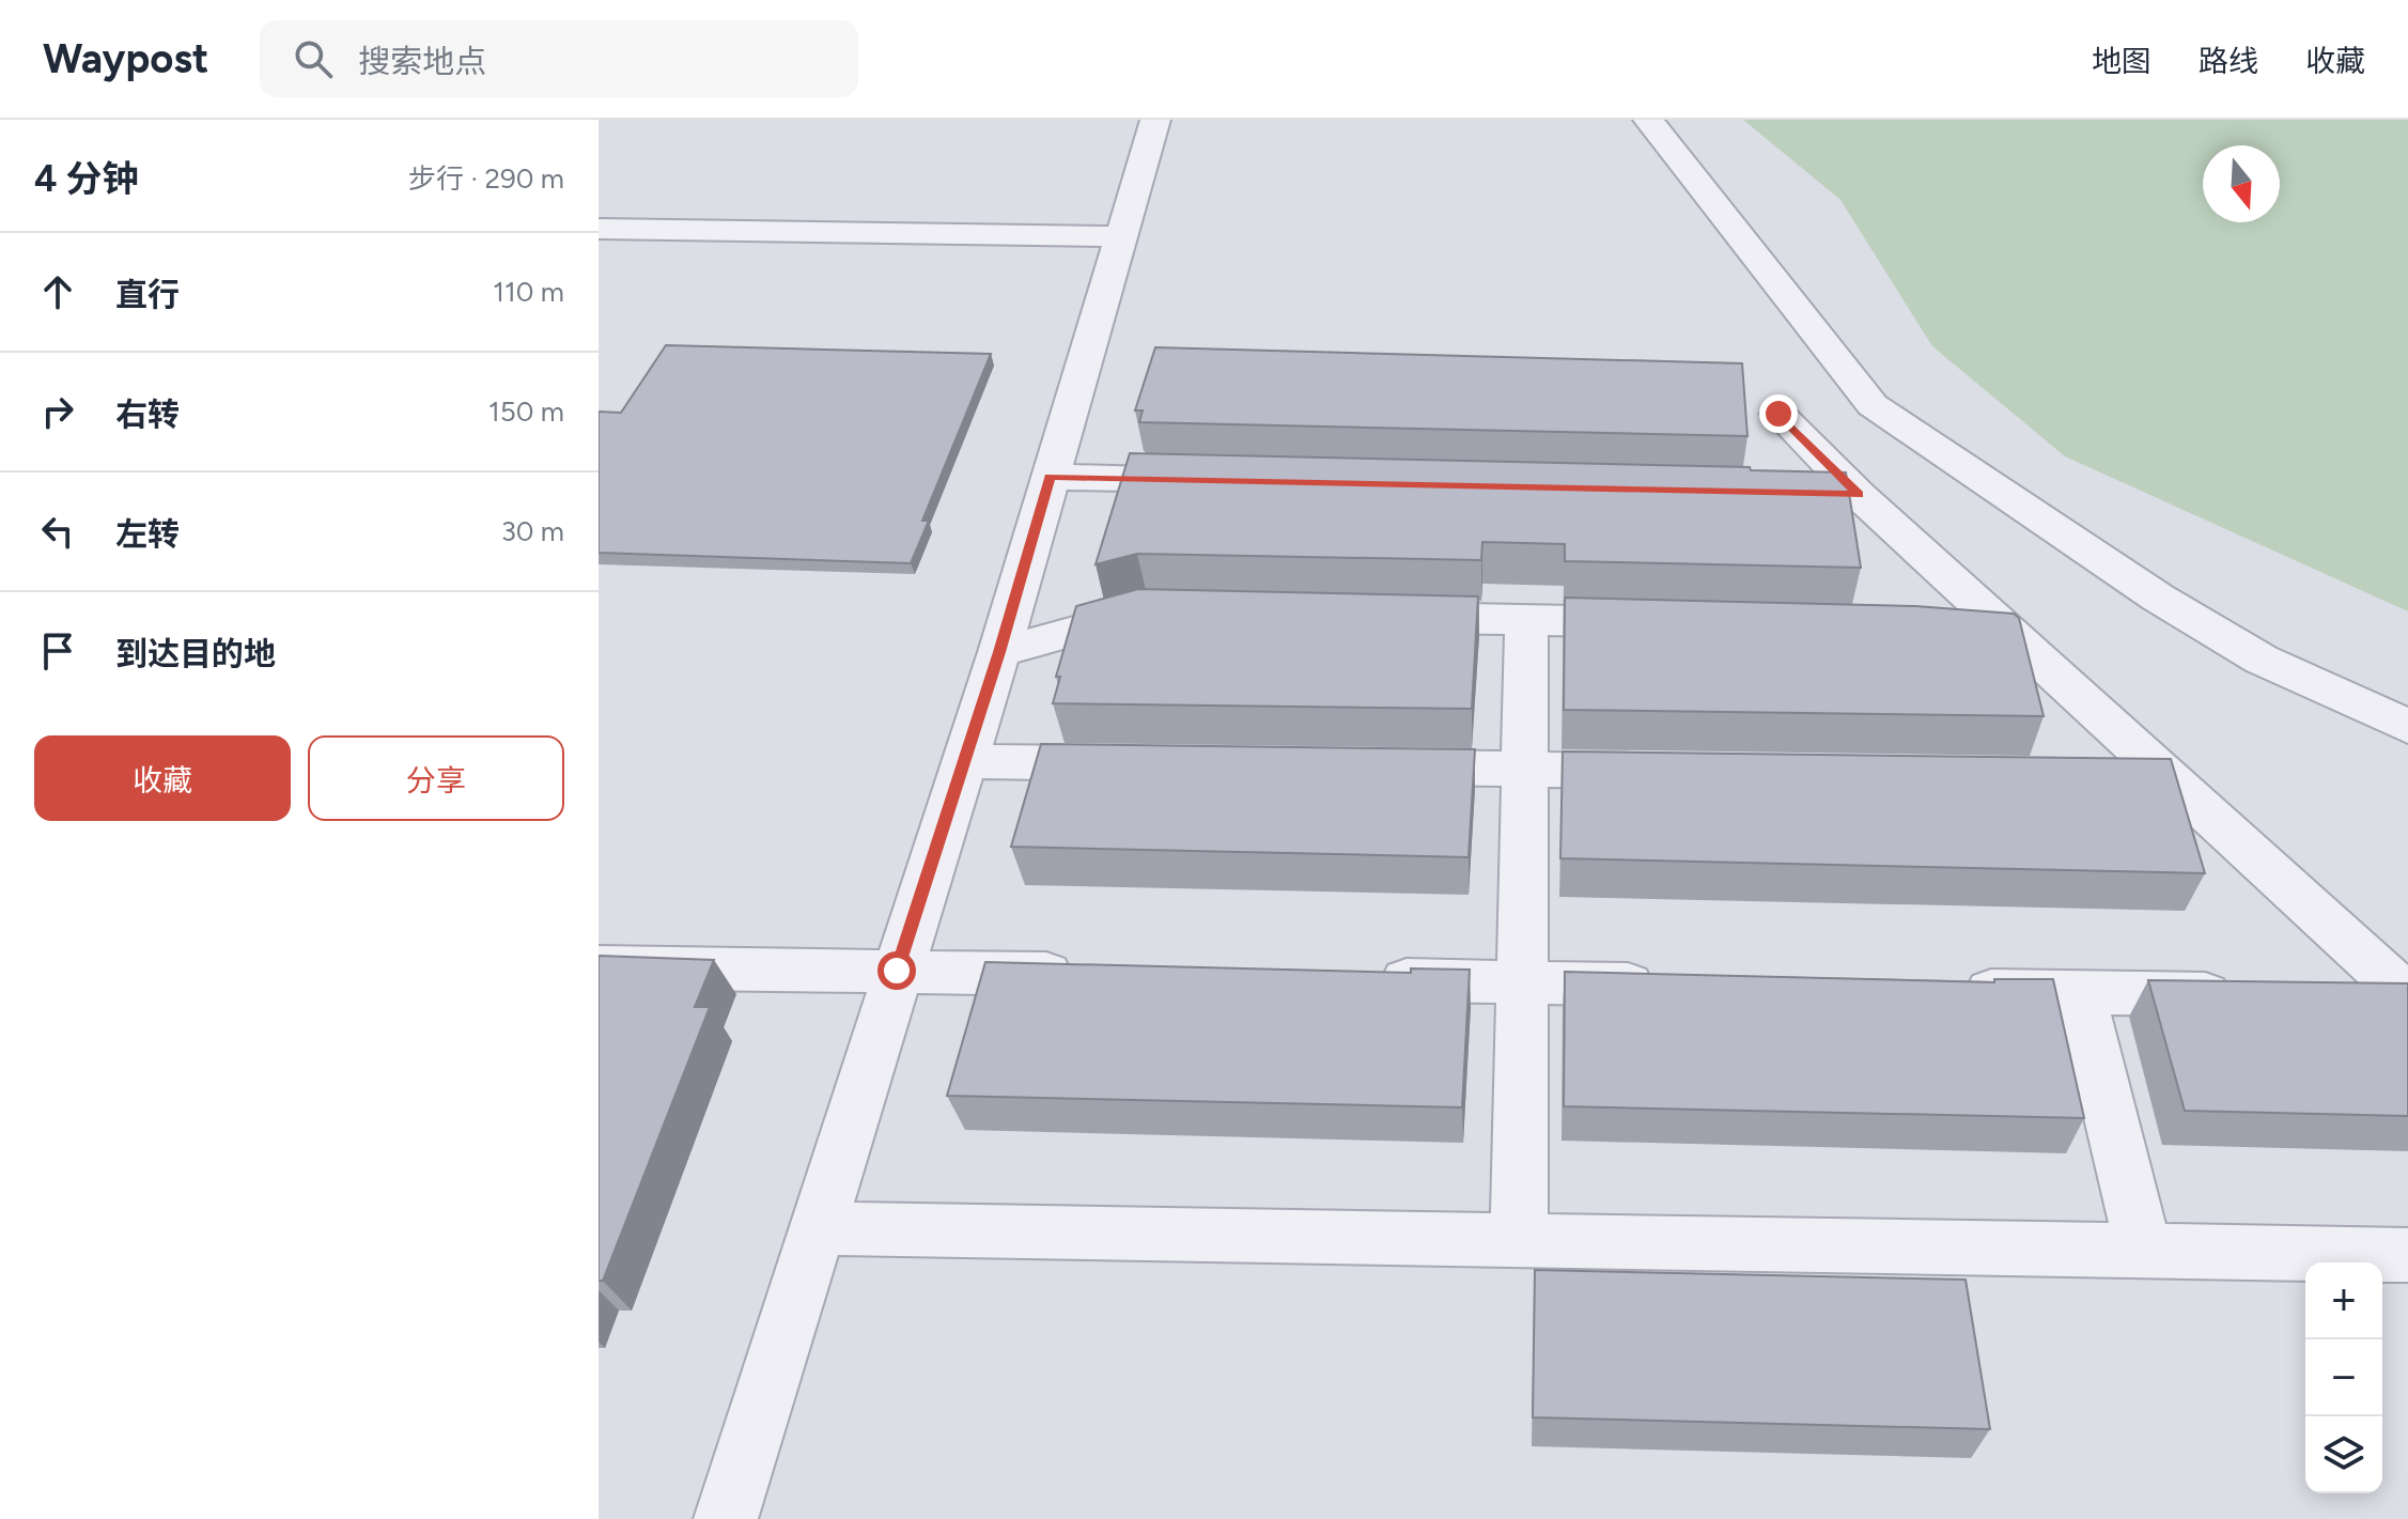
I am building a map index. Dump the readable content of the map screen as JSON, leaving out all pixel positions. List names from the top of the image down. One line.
{"north":"bottom","page":{"header":"Waypost","search":"搜索地点","nav":["地图","路线","收藏"],"heading":["4 分钟","步行 · 290 m"],"list":[["直行","110 m"],["右转","150 m"],["左转","30 m"],"到达目的地"],"buttons":["收藏","分享"],"map_buttons":["+","−"]}}
